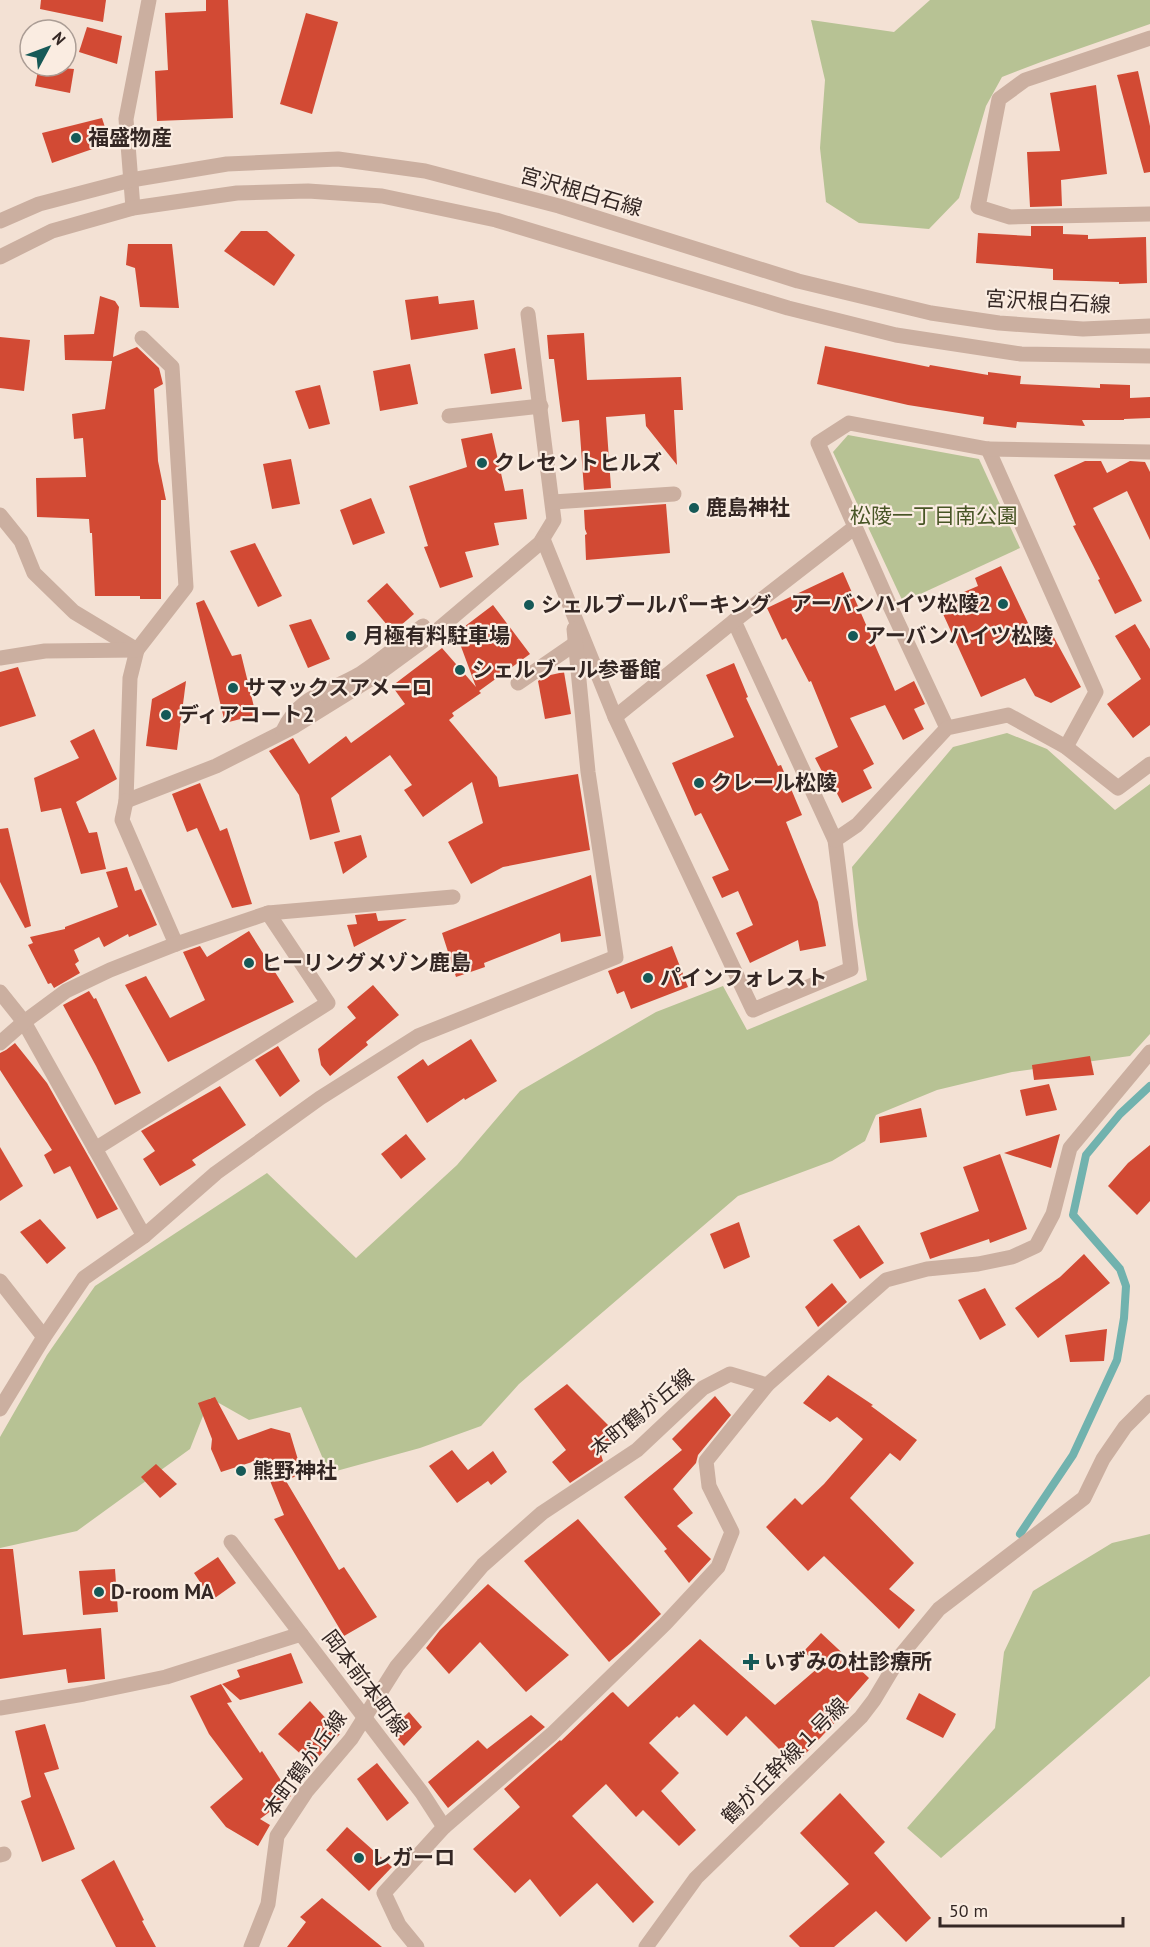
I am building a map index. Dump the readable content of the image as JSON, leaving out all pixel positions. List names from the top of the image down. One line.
{"streets":{"street":["宮沢根白石線","本町鶴が丘線","岡本前本町線","鶴が丘幹線１号線"]},"crossings":[["本町鶴が丘線","岡本前本町線"]],"parks":["松陵一丁目南公園"],"places":{"other":["福盛物産","クレセントヒルズ","鹿島神社","アーバンハイツ松陵2","シェルブールパーキング","月極有料駐車場","アーバンハイツ松陵","シェルブール参番館","サマックスアメーロ","ディアコート2","クレール松陵","ヒーリングメゾン鹿島","パインフォレスト","熊野神社","D-room MA","レガーロ"],"health":["いずみの杜診療所"]},"scale_bar":"50 m","north":"top right"}
